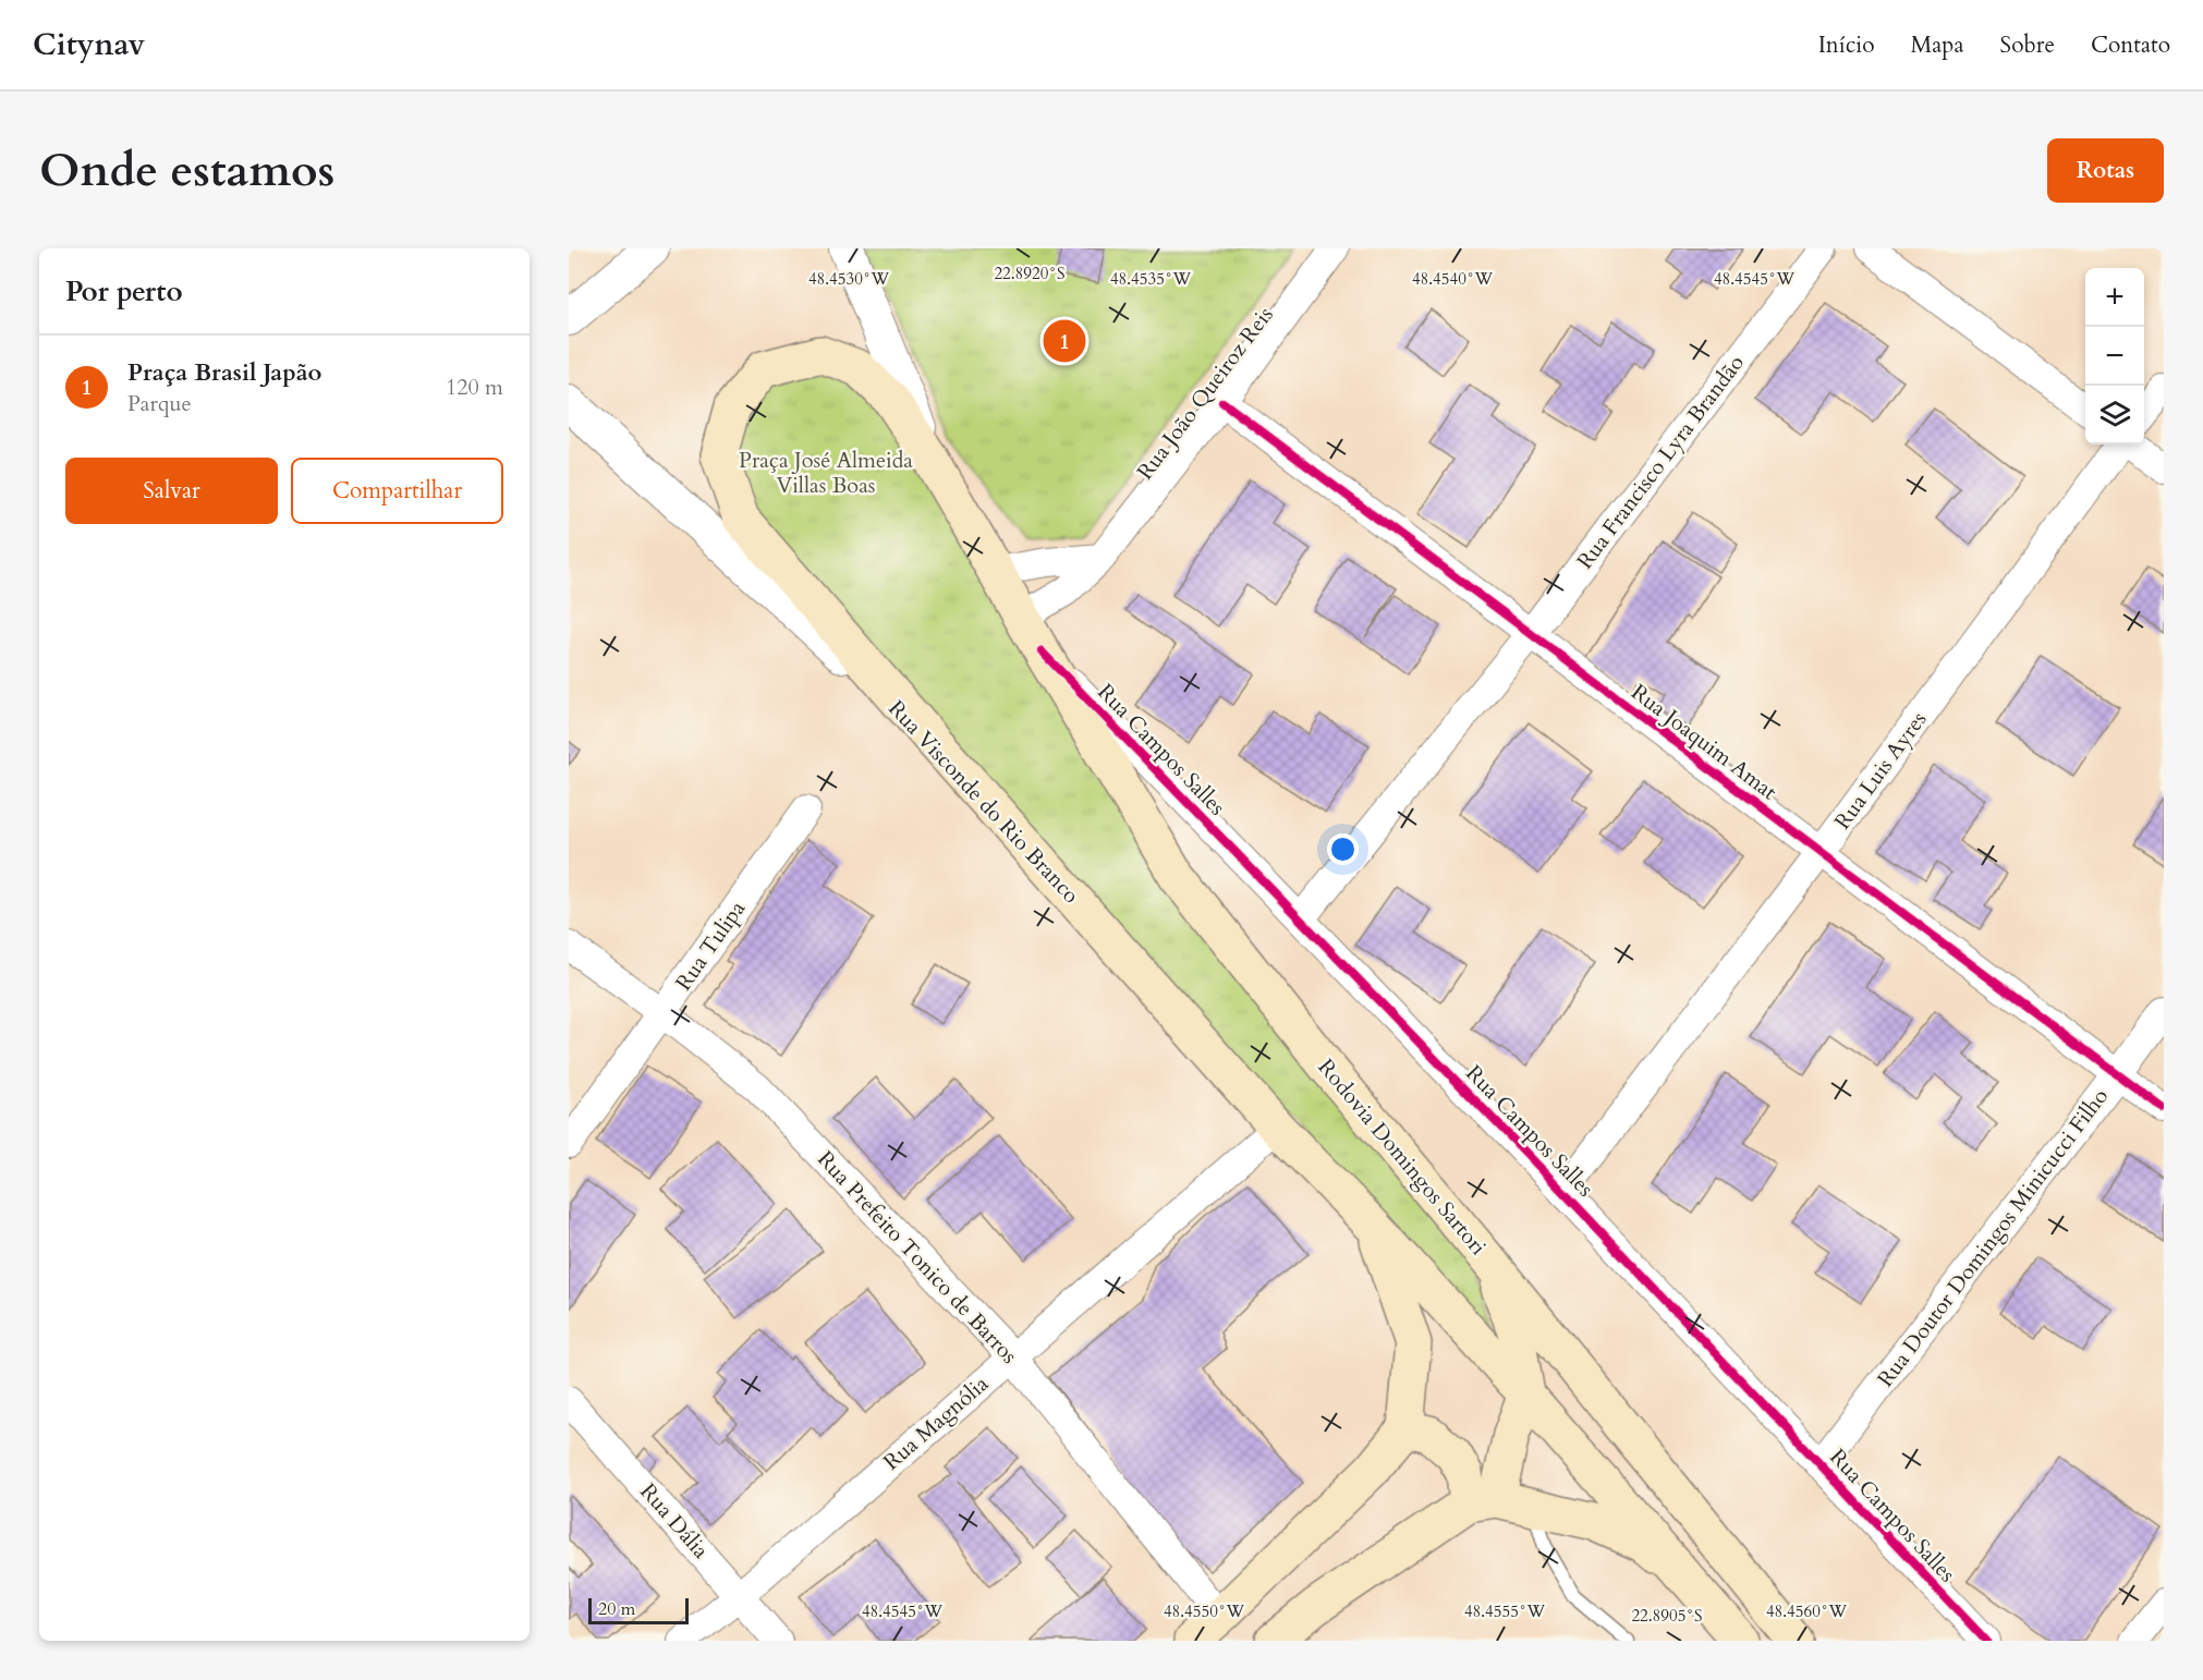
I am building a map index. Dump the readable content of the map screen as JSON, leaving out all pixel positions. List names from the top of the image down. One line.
{"streets":{"main road":["Rua Campos Salles","Rua Visconde do Rio Branco","Rodovia Domingos Sartori"],"street":["Rua João Queiroz Reis","Rua Francisco Lyra Brandão","Rua Joaquim Amat","Rua Luis Ayres","Rua Tulipa","Rua Doutor Domingos Minicucci Filho","Rua Prefeito Tonico de Barros","Rua Magnólia","Rua Dália"]},"crossings":[["Rua João Queiroz Reis","Rua Joaquim Amat"],["Rua João Queiroz Reis","Rua Campos Salles"],["Rua Francisco Lyra Brandão","Rua Joaquim Amat"],["Rua Francisco Lyra Brandão","Rua Campos Salles"],["Rua Joaquim Amat","Rua Luis Ayres"],["Rua Joaquim Amat","Rua Doutor Domingos Minicucci Filho"],["Rua Campos Salles","Rua Luis Ayres"],["Rua Campos Salles","Rodovia Domingos Sartori"],["Rua Campos Salles","Rua Doutor Domingos Minicucci Filho"],["Rua Visconde do Rio Branco","Rua Magnólia"],["Rua Tulipa","Rua Prefeito Tonico de Barros"],["Rua Prefeito Tonico de Barros","Rua Magnólia"],["Rua Magnólia","Rua Dália"]],"parks":["Praça José Almeida Villas Boas"],"scale_bar":"20 m","page":{"header":"Citynav","nav":["Início","Mapa","Sobre","Contato"],"buttons":["Rotas",["Salvar","Compartilhar"]],"title":"Onde estamos","heading":"Por perto","map_buttons":["+","−"],"pins":"1","list":[{"mark":"1","name":"Praça Brasil Japão","note":"Parque","value":"120 m"}],"scale":"20 m"},"coordinates":["22.8920°S","48.4530°W","48.4535°W","48.4540°W","48.4545°W","48.4550°W","48.4555°W","48.4560°W","22.8905°S"]}
